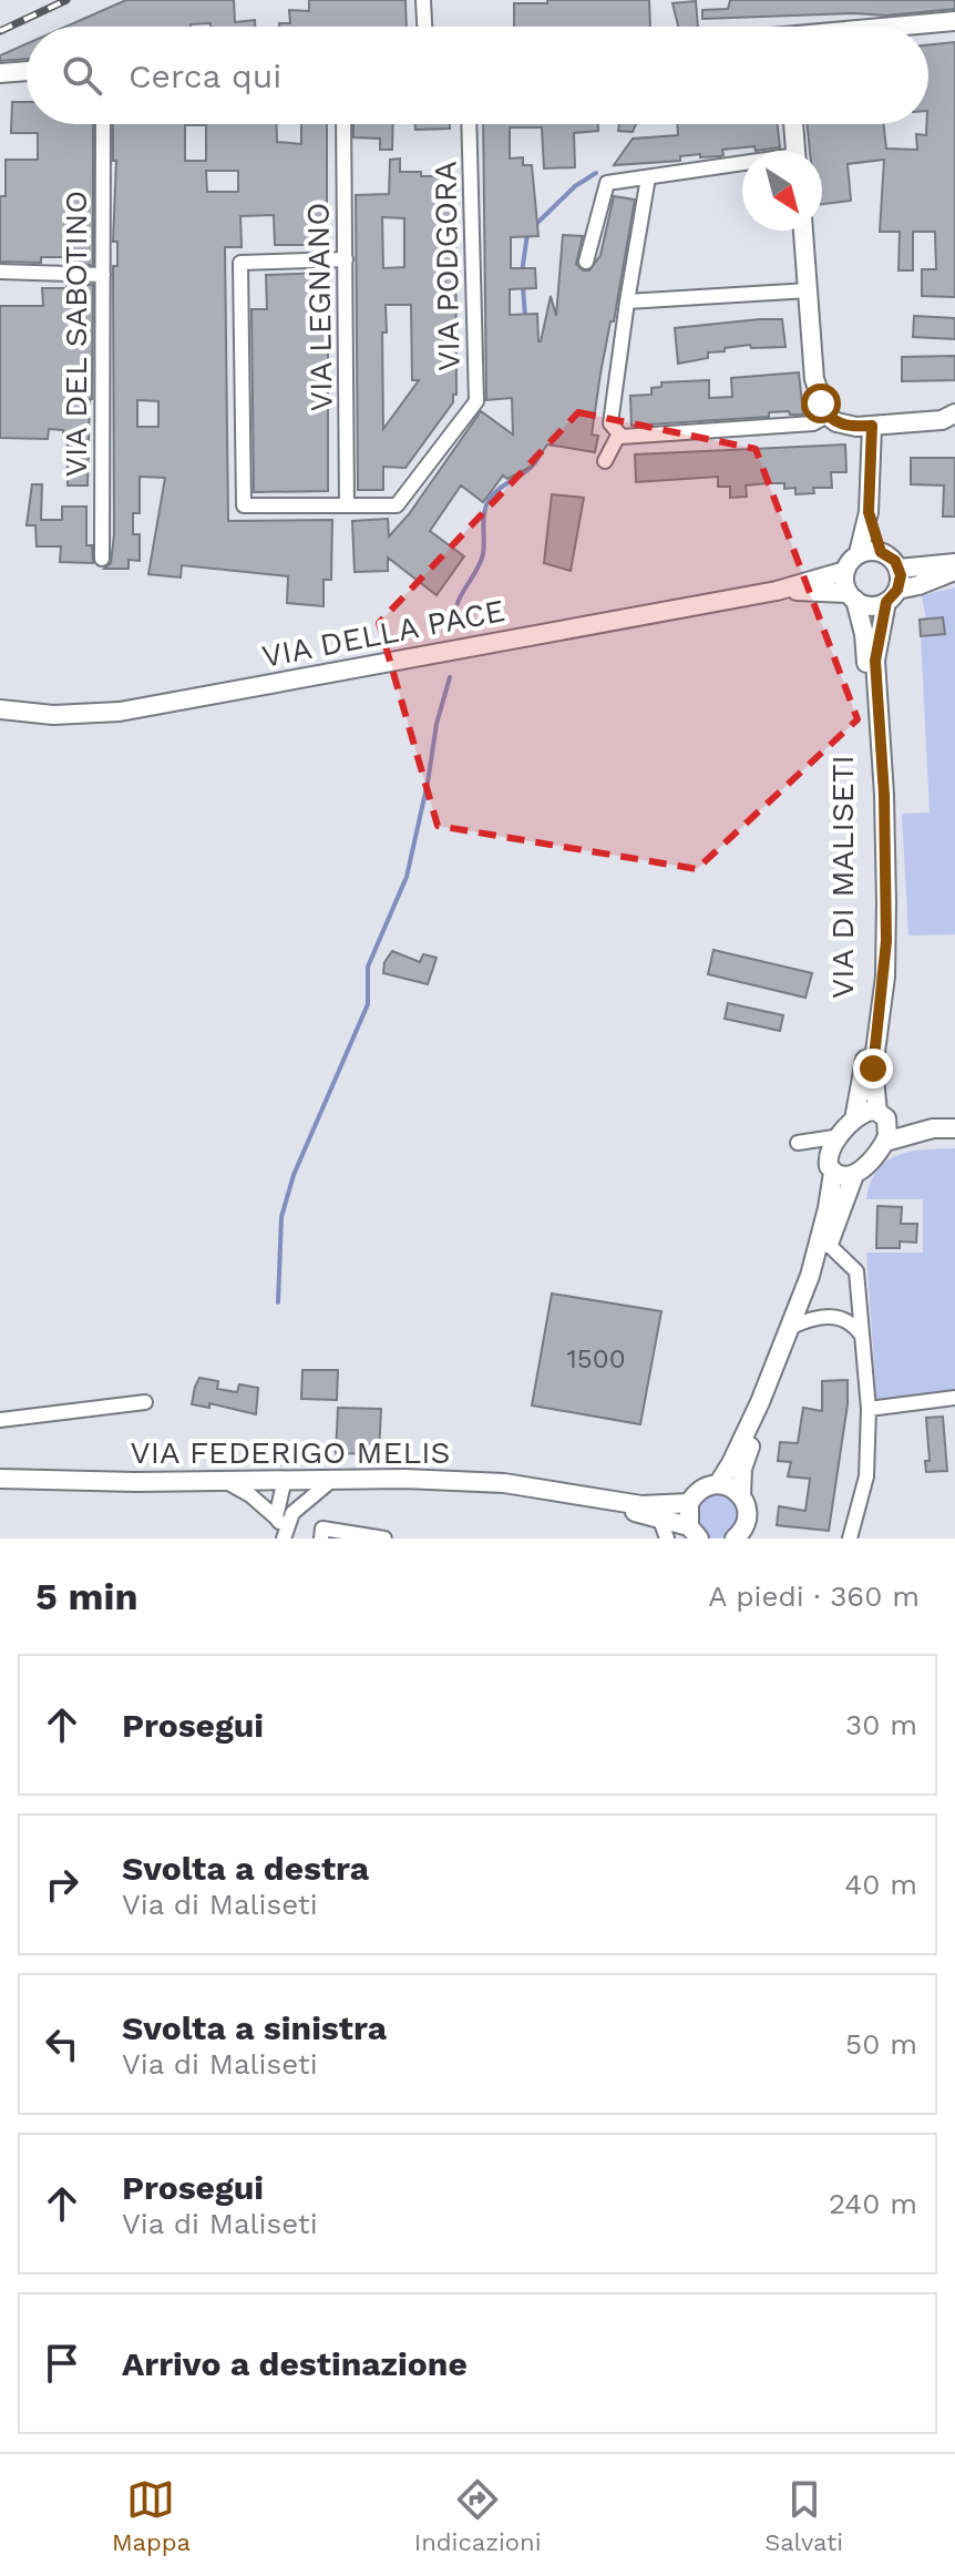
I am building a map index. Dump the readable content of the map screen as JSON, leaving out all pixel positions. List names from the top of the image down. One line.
{"streets":{"street":["VIA PODGORA","VIA LEGNANO","VIA DEL SABOTINO","VIA DELLA PACE","VIA DI MALISETI","VIA FEDERIGO MELIS"]},"crossings":[["VIA PODGORA","VIA LEGNANO"]],"house_numbers":["1500"],"north":"bottom right","page":{"search":"Cerca qui","heading":["5 min","A piedi · 360 m"],"list":[["Prosegui","30 m"],["Svolta a destra","Via di Maliseti","40 m"],["Svolta a sinistra","Via di Maliseti","50 m"],["Prosegui","Via di Maliseti","240 m"],"Arrivo a destinazione"],"nav":["Mappa","Indicazioni","Salvati"]}}
